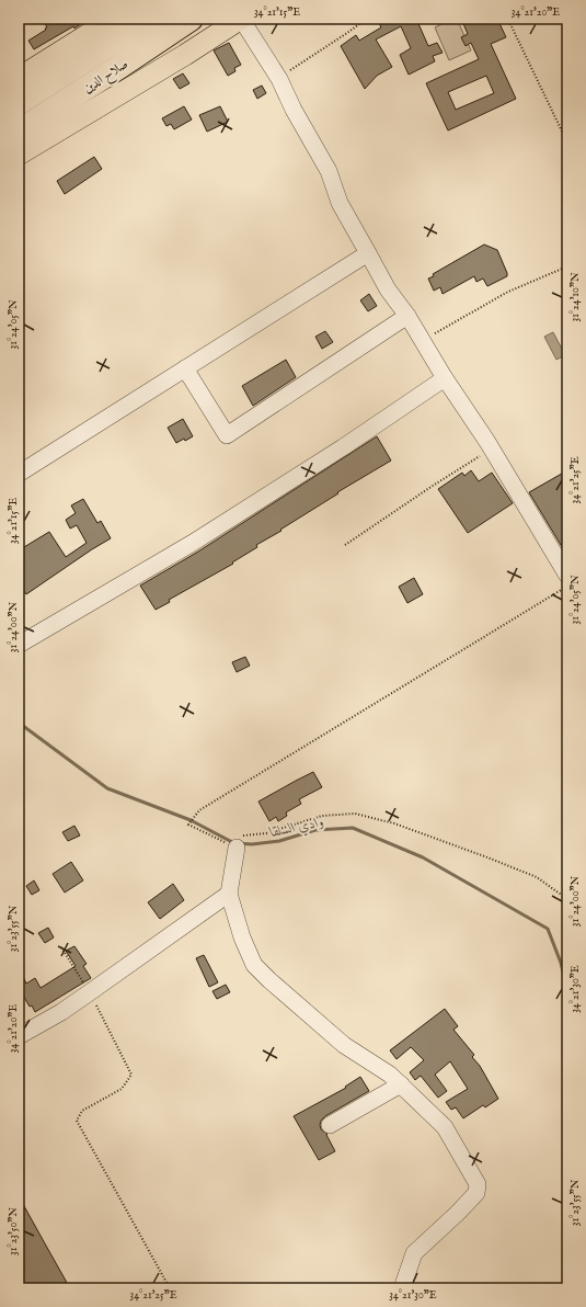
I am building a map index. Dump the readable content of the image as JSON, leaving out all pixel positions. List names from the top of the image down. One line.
{"streets":{"highway":["صلاح الدين"]},"water":["وادي السلقا"],"coordinates":["34°21'15\"E","34°21'20\"E","31°24'10\"N","31°24'05\"N","34°21'25\"E","31°24'00\"N","31°23'55\"N","34°21'30\"E","31°23'50\"N"]}
